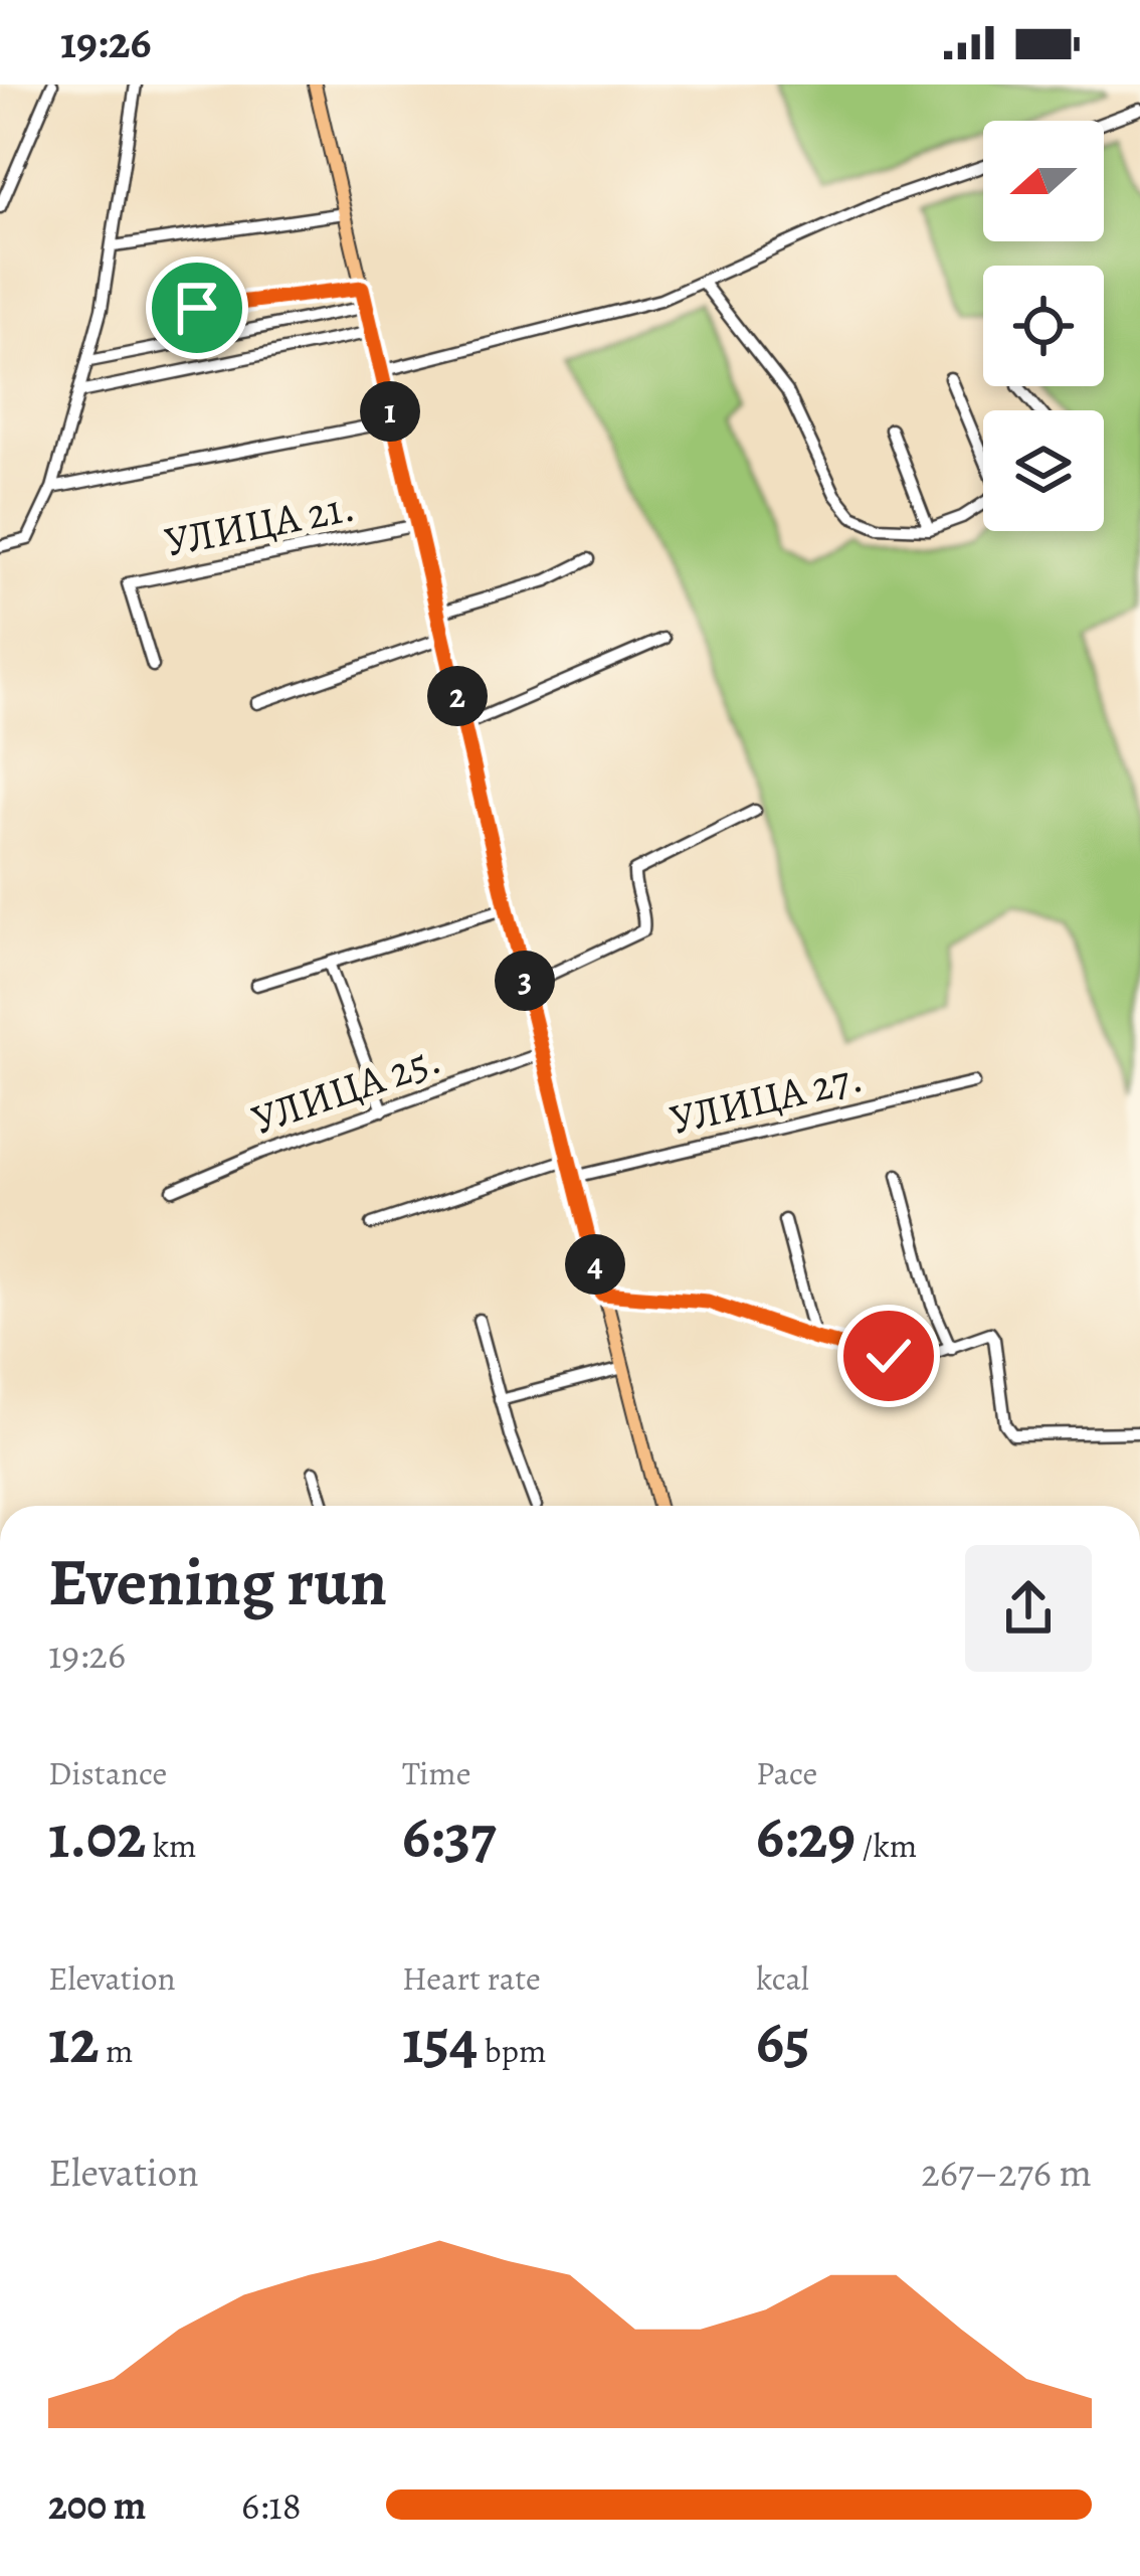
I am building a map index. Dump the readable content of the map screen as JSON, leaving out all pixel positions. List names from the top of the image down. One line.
{"streets":{"street":["УЛИЦА 21.","УЛИЦА 25.","УЛИЦА 27."]},"north":"left","page":{"status":"19:26","pins":["1","2","3","4"],"heading":["Evening run","19:26"],"stats":[["Distance","1.02 km"],["Time","6:37"],["Pace","6:29 /km"],["Elevation","12 m"],["Heart rate","154 bpm"],["kcal","65"]],"chart":["Elevation","267–276 m"],"list":[{"name":"200 m","note":"6:18"}]}}
